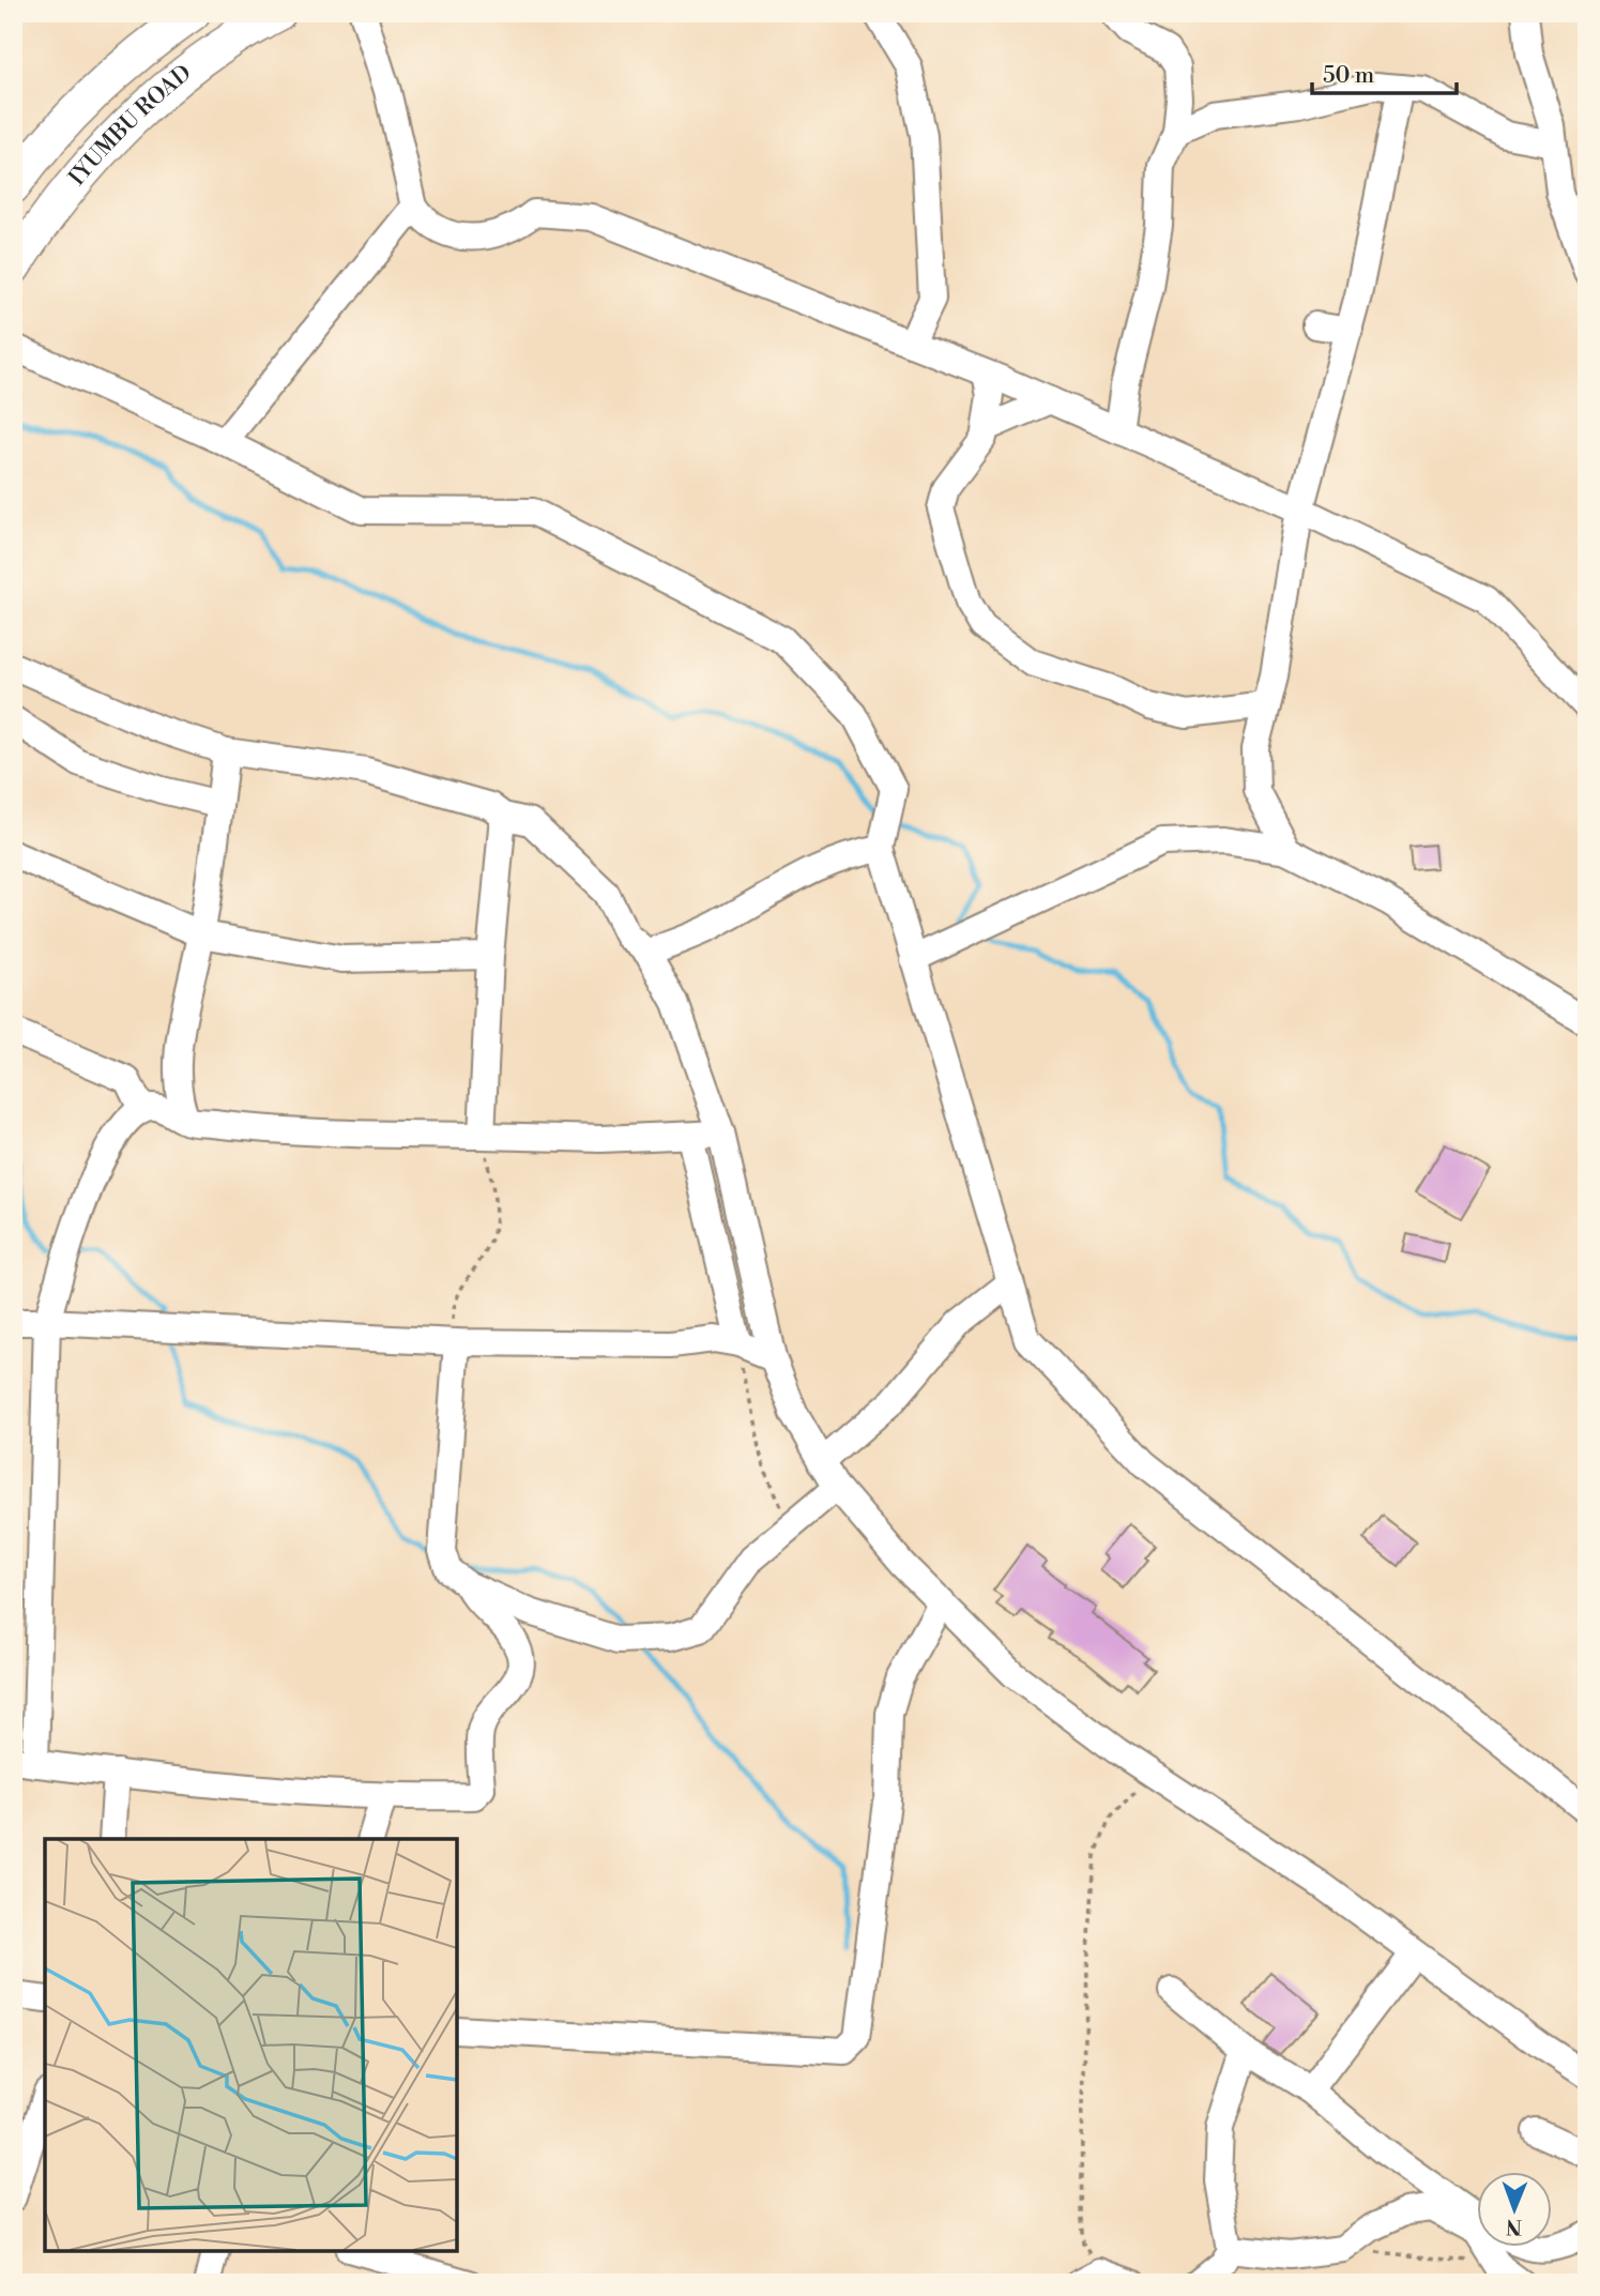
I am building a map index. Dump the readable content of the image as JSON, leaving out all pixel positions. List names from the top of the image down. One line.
{"streets":{"main road":["IYUMBU ROAD"]},"scale_bar":"50 m","north":"bottom"}
